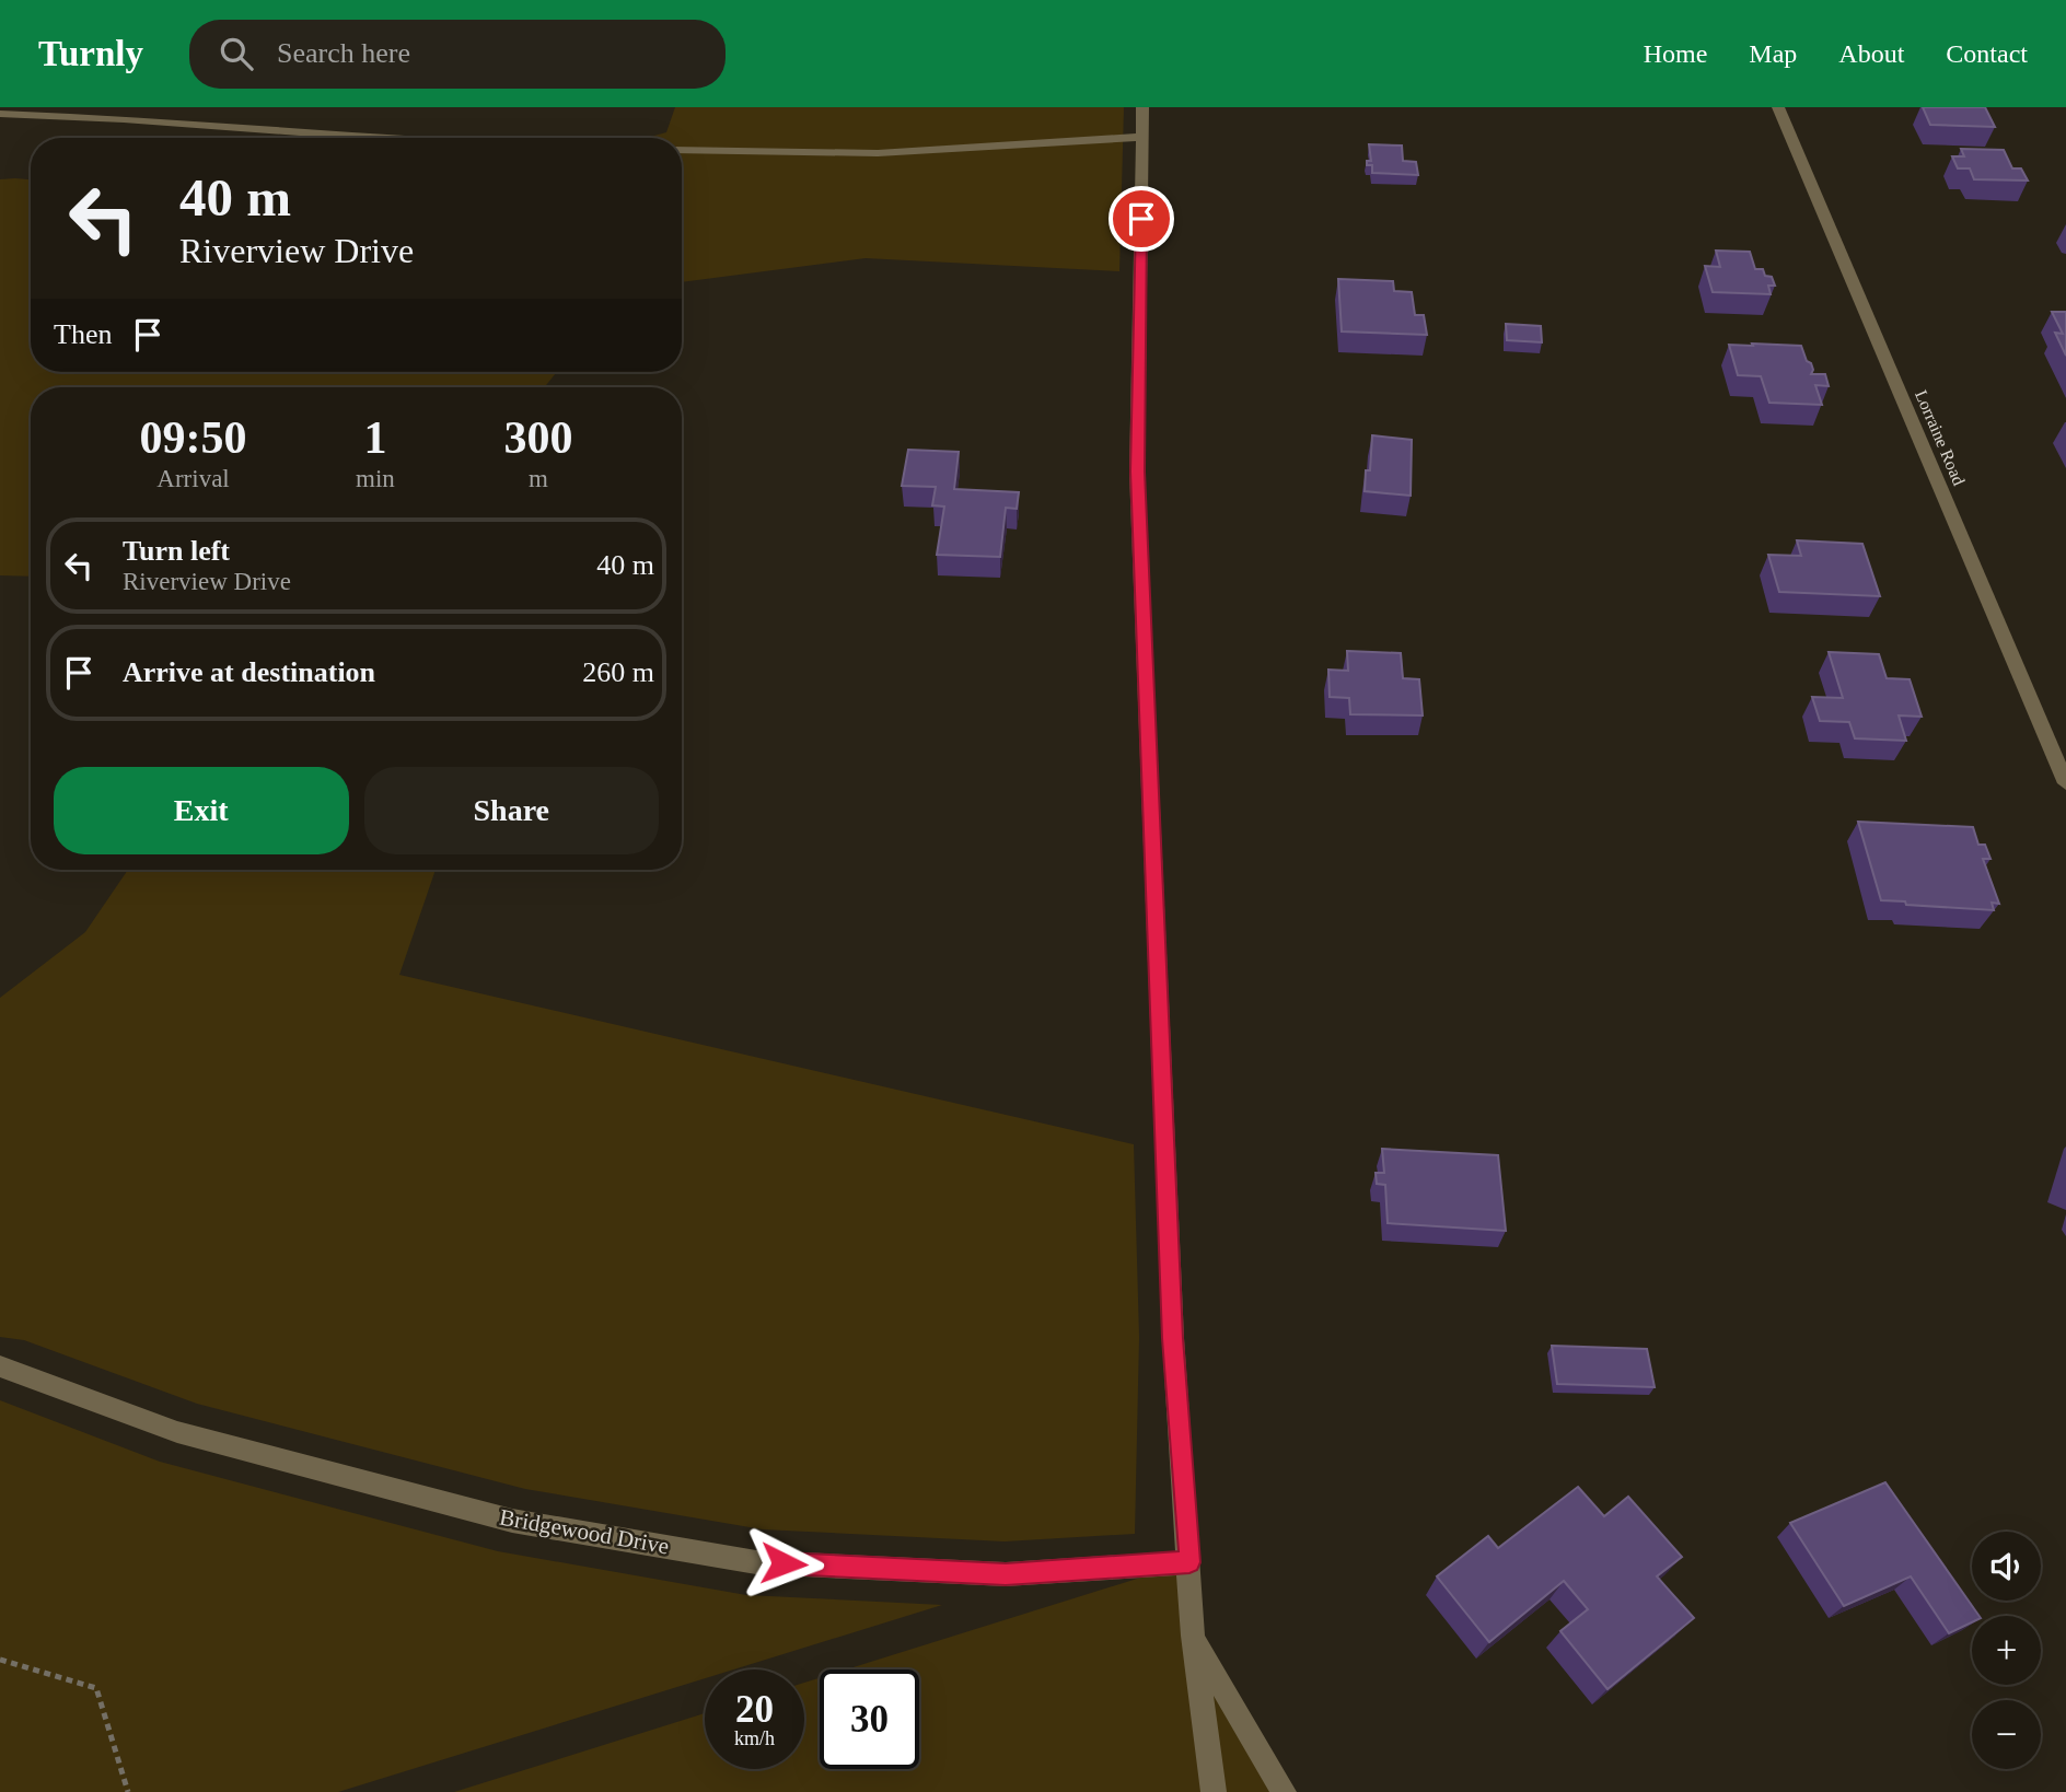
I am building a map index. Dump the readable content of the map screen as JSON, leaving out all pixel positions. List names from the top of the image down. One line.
{"streets":{"street":["Lorraine Road","Bridgewood Drive"]},"page":{"header":"Turnly","search":"Search here","nav":["Home","Map","About","Contact"],"turn":["40 m","Riverview Drive"],"then":"Then","eta":["09:50","Arrival","1","min","300","m"],"list":[{"name":"Turn left","note":"Riverview Drive","value":"40 m"},{"name":"Arrive at destination","value":"260 m"}],"buttons":["Exit","Share"],"map_buttons":["+","−"],"speed":"20 km/h","limit":"30"}}
